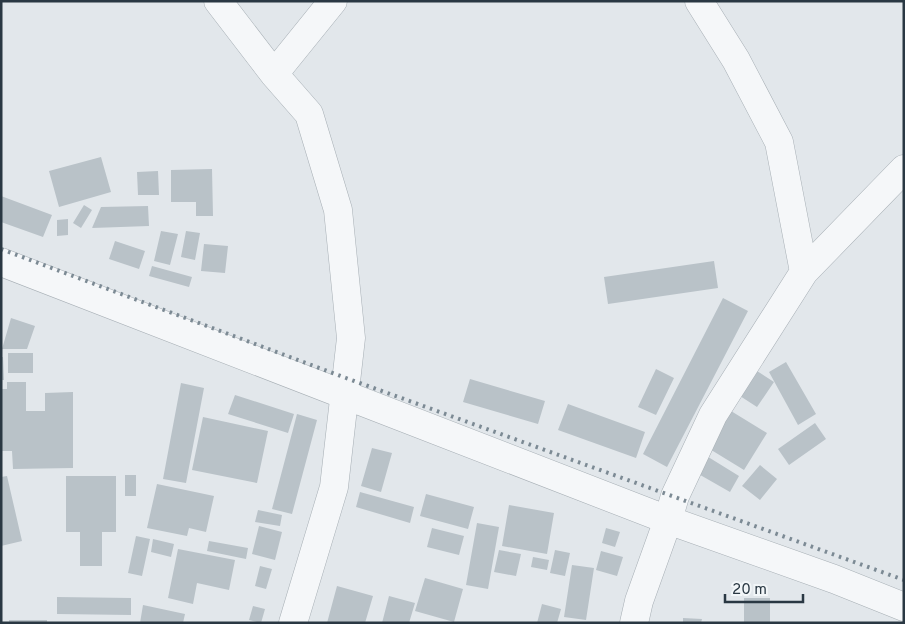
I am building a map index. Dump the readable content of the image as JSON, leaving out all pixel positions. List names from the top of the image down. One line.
{"scale_bar":"20 m"}
